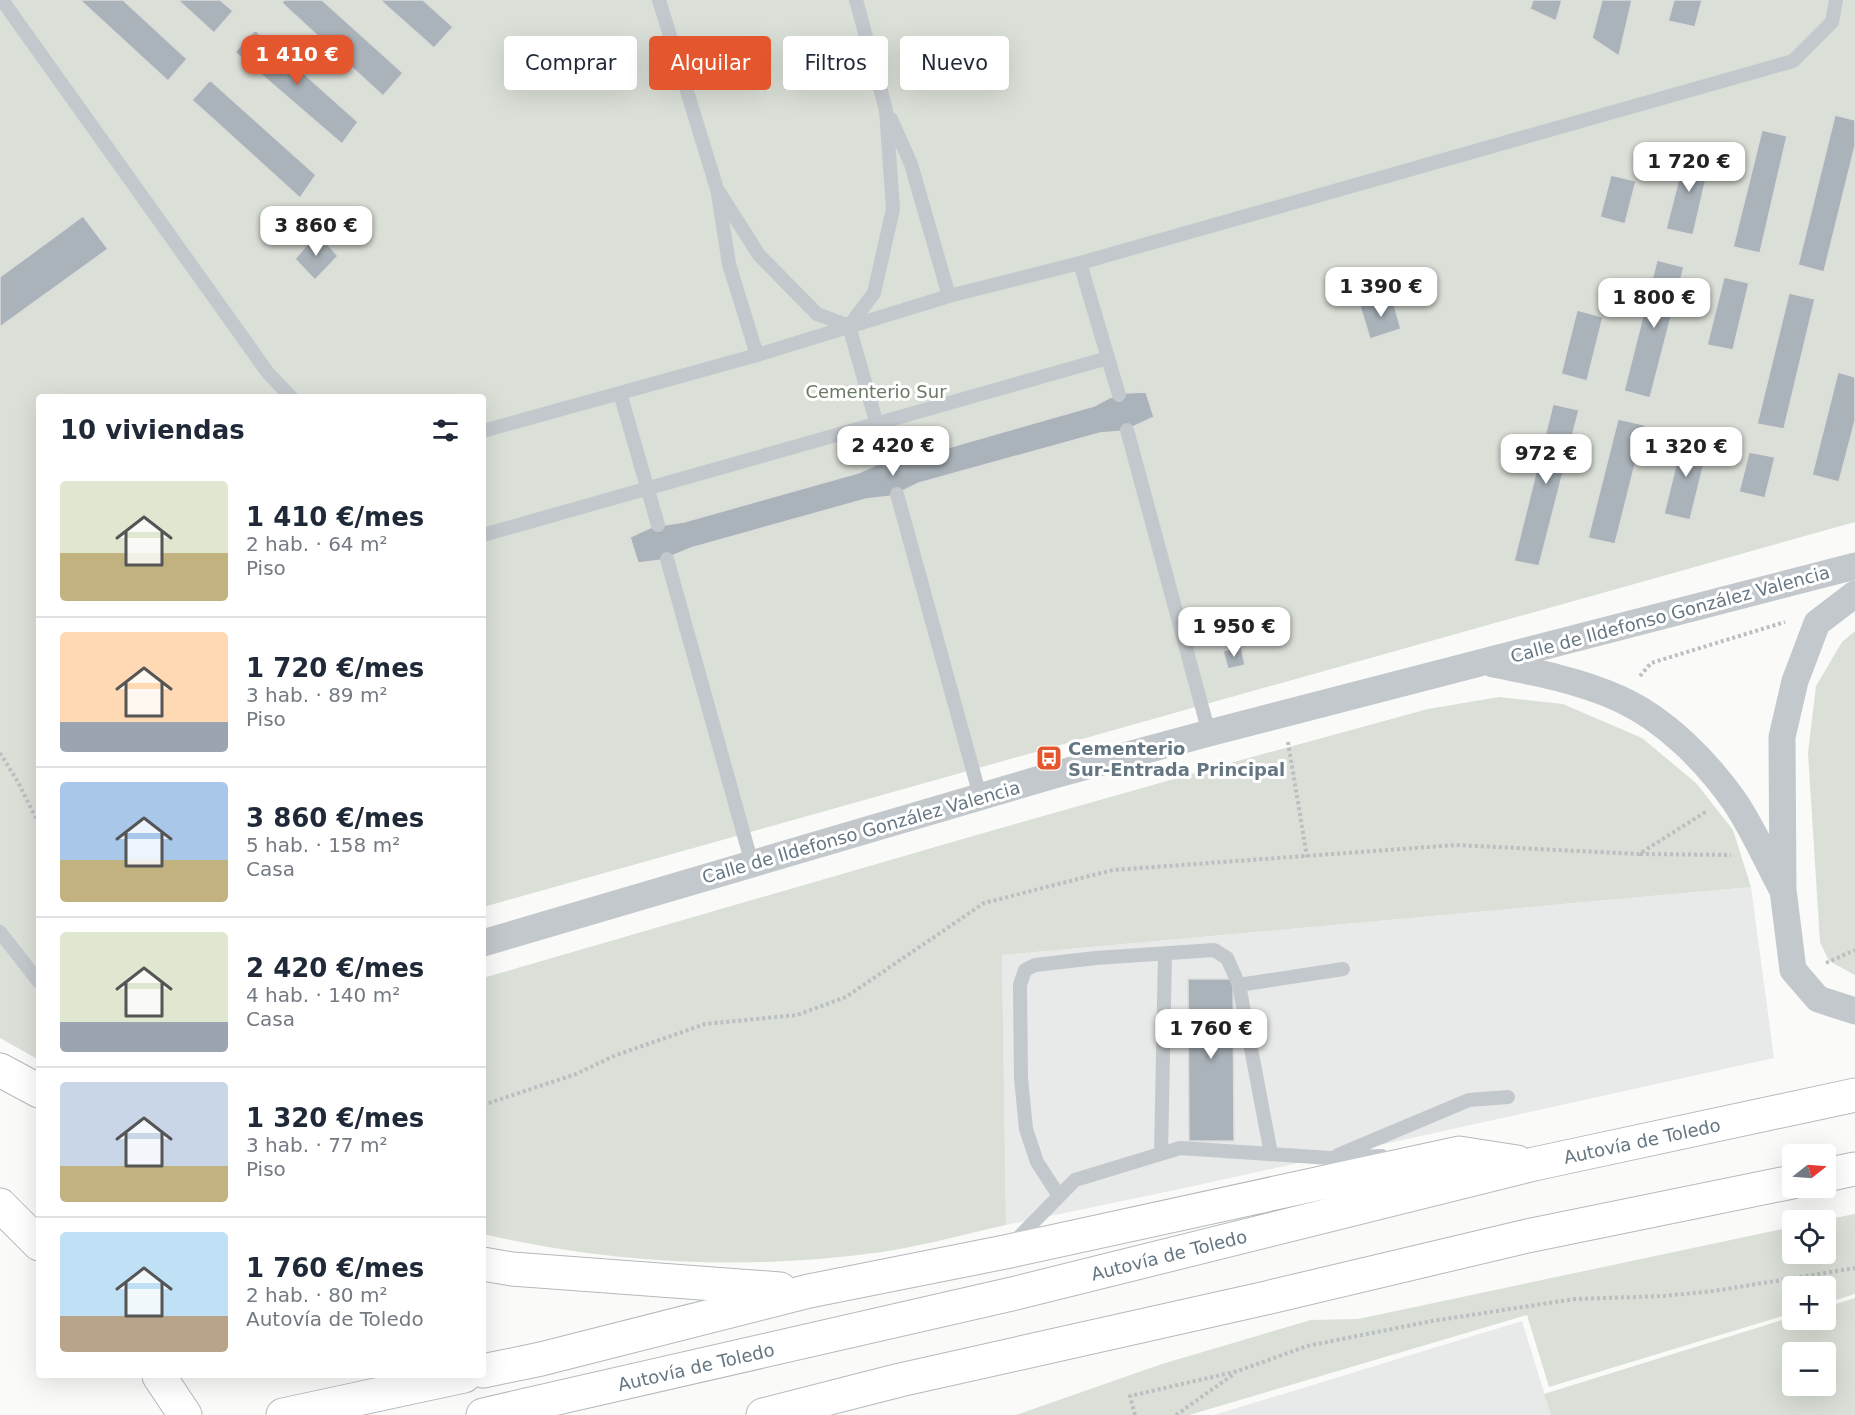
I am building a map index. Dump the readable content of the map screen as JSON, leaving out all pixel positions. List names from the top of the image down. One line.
{"streets":{"highway":["Autovía de Toledo"],"street":["Calle de Ildefonso González Valencia"]},"parks":["Cementerio Sur"],"places":{"bus stop":["Cementerio Sur-Entrada Principal"]},"north":"right","page":{"price":["1 410 €","1 720 €","3 860 €","1 390 €","1 800 €","2 420 €","1 320 €","972 €","1 950 €","1 760 €"],"chip":["Comprar","Alquilar","Filtros","Nuevo"],"heading":"10 viviendas","list":[{"name":"1 410 €/mes","note":"2 hab. · 64 m² · Piso"},{"name":"1 720 €/mes","note":"3 hab. · 89 m² · Piso"},{"name":"3 860 €/mes","note":"5 hab. · 158 m² · Casa"},{"name":"2 420 €/mes","note":"4 hab. · 140 m² · Casa"},{"name":"1 320 €/mes","note":"3 hab. · 77 m² · Piso"},{"name":"1 760 €/mes","note":"2 hab. · 80 m² · Autovía de Toledo"}],"map_buttons":["+","−"]}}
